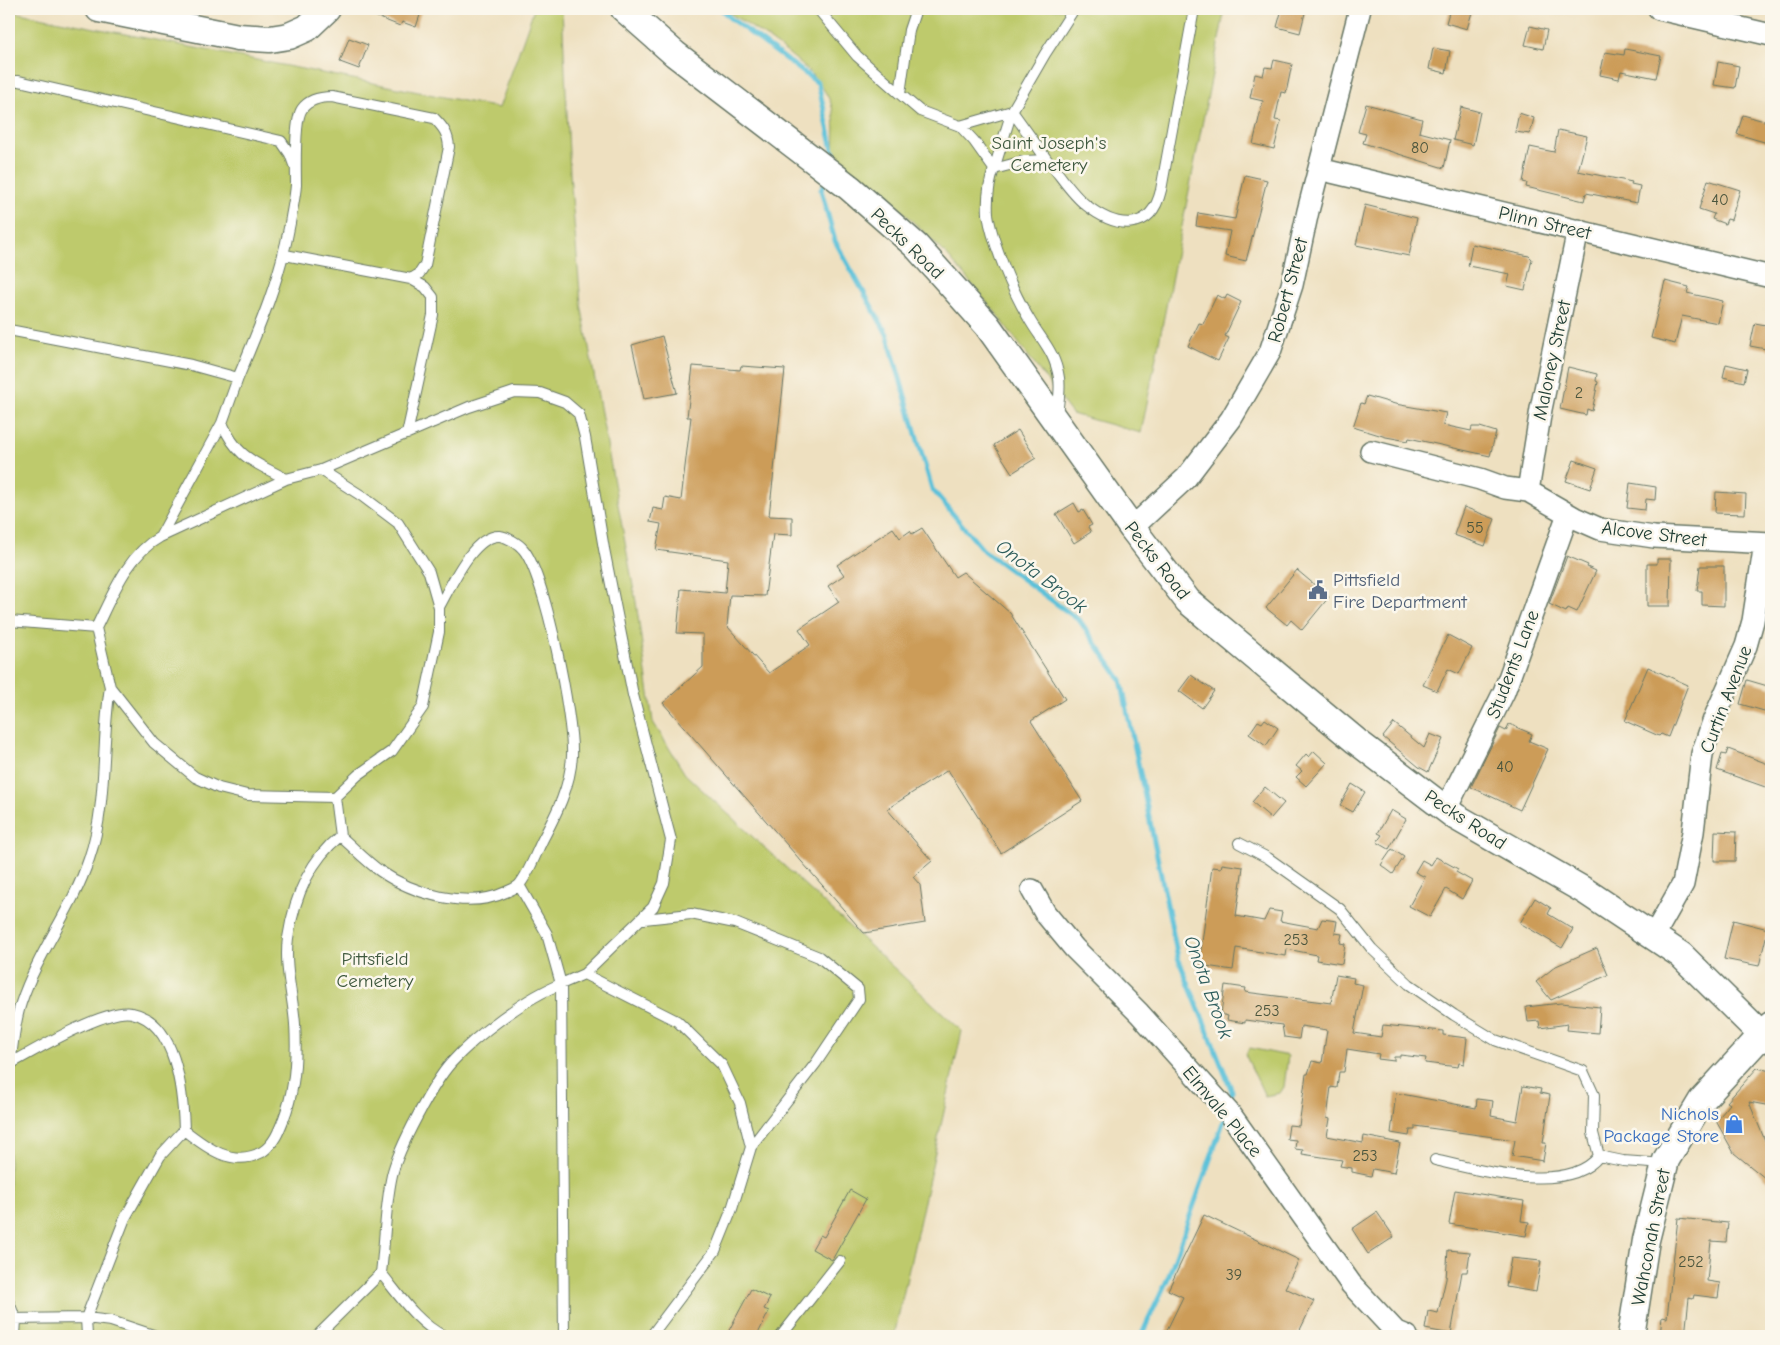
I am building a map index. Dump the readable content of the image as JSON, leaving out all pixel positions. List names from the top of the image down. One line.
{"streets":{"street":["Plinn Street","Pecks Road","Robert Street","Maloney Street","Alcove Street","Students Lane","Curtin Avenue","Elmvale Place","Wahconah Street"]},"crossings":[["Plinn Street","Robert Street"],["Plinn Street","Maloney Street"],["Pecks Road","Robert Street"],["Pecks Road","Students Lane"],["Pecks Road","Curtin Avenue"],["Pecks Road","Wahconah Street"],["Maloney Street","Alcove Street"],["Alcove Street","Students Lane"],["Alcove Street","Curtin Avenue"]],"water":["Onota Brook"],"parks":["Saint Joseph's Cemetery","Pittsfield Cemetery"],"places":{"public building":["Pittsfield Fire Department"],"shop":["Nichols Package Store"]},"house_numbers":["80","40","2","55","40","253","253","253","252","39"]}
